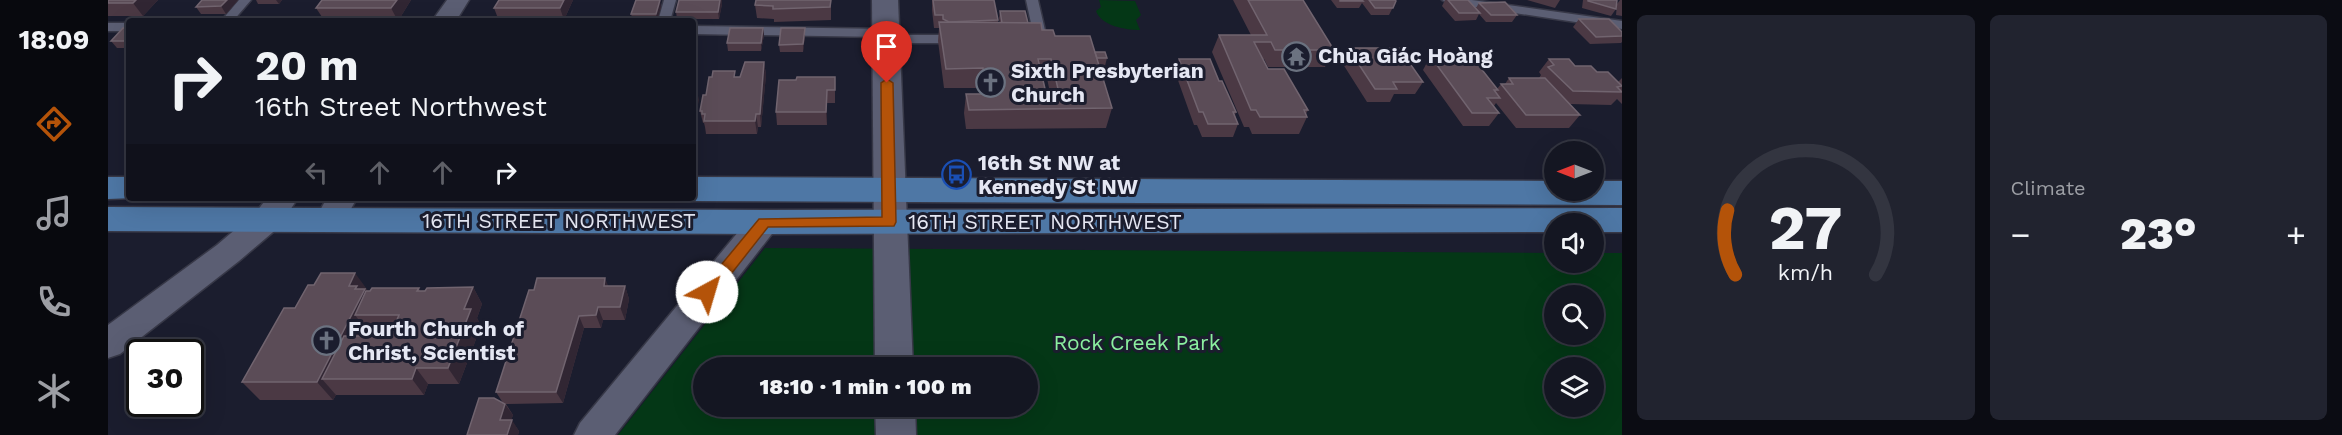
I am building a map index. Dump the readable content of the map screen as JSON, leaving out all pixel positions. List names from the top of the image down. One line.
{"streets":{"main road":["16TH STREET NORTHWEST"]},"parks":["Rock Creek Park"],"places":{"temple":["Chùa Giác Hoàng"],"church":["Sixth Presbyterian Church","Fourth Church of Christ, Scientist"],"bus stop":["16th St NW at Kennedy St NW"]},"north":"left","page":{"tabs":"18:09","tile":"Climate","turn":["20 m","16th Street Northwest"],"heat":["−","23°","+"],"limit":"30","trip":"18:10 · 1 min · 100 m","gauge":["27","km/h"]}}
